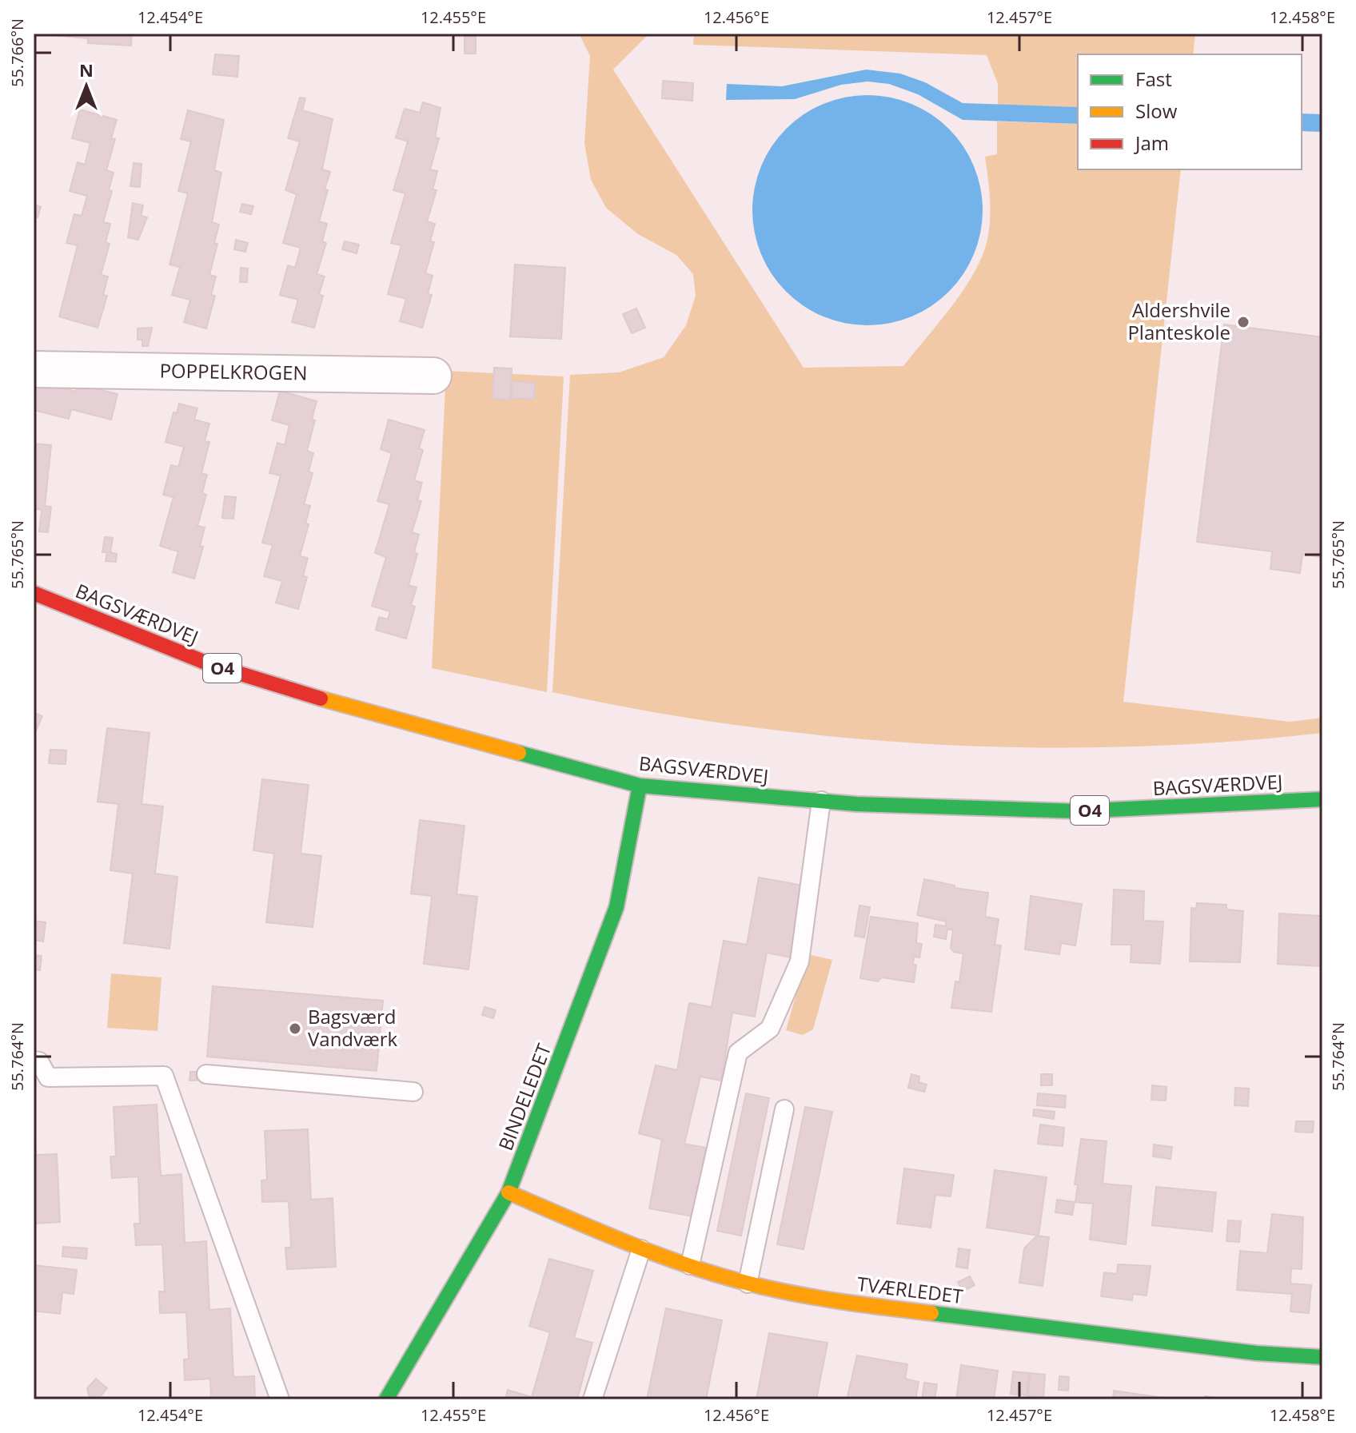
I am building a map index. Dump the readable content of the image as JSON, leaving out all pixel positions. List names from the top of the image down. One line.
{"streets":{"street":["POPPELKROGEN","BAGSVÆRDVEJ","O4","BINDELEDET","TVÆRLEDET"]},"crossings":[["BAGSVÆRDVEJ","BINDELEDET"],["BINDELEDET","TVÆRLEDET"]],"places":["Aldershvile Planteskole","Bagsværd Vandværk"],"legend":["Fast","Slow","Jam"],"north":"top","coordinates":["12.454°E","12.455°E","12.456°E","12.457°E","12.458°E","55.766°N","55.765°N","55.764°N"]}
